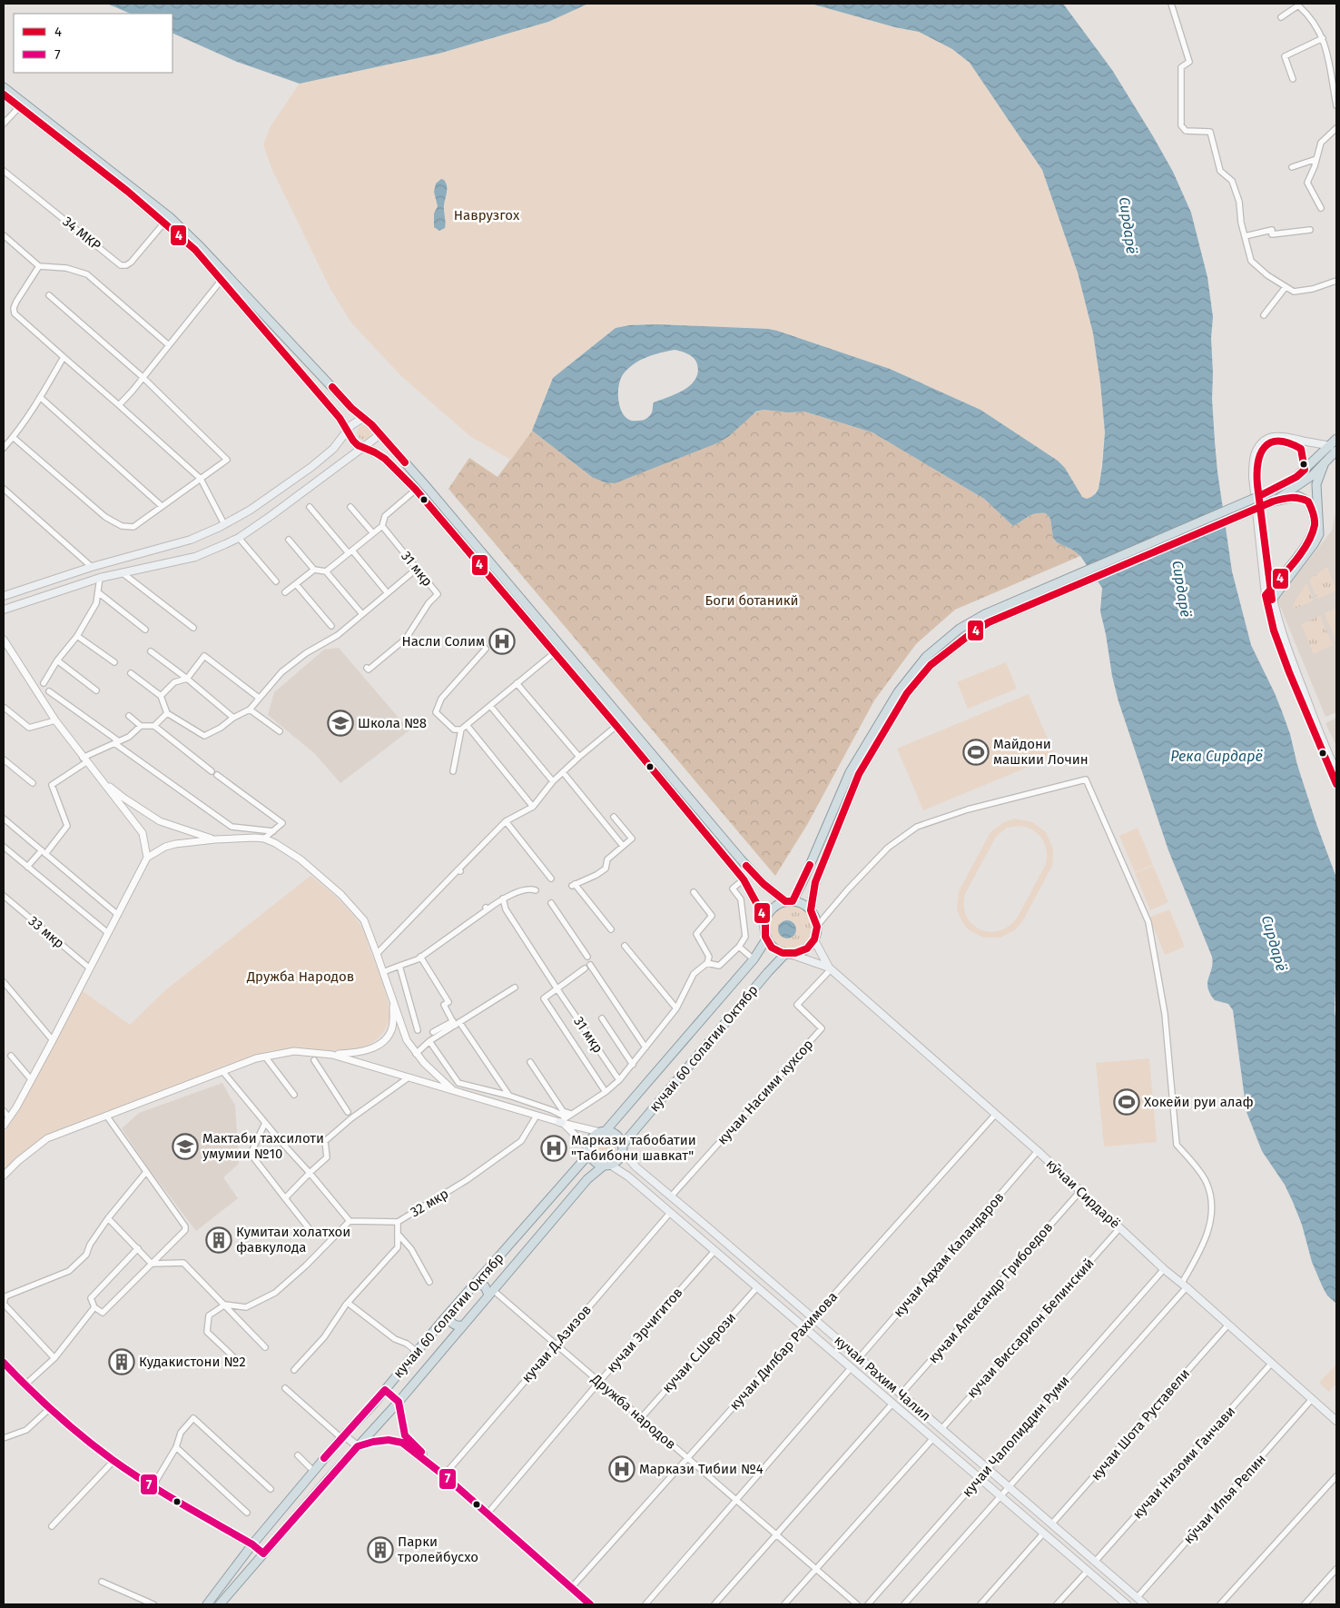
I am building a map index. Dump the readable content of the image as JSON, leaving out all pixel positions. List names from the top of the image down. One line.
{"streets":{"highway":["кучаи 60 солагии Октябр"],"main road":["кӯчаи Сирдарё","кучаи Рахим Чалил"],"street":["34 МКР","31 мкр","33 мкр","кучаи Насими кухсор","32 мкр","кучаи Адхам Каландаров","кучаи Александр Грибоедов","кучаи Виссарион Белинский","кучаи Эрчигитов","кучаи Д.Азизов","кучаи Дилбар Рахимова","кучаи С.Шерози","Дружба народов","кучаи Шота Руставели","кучаи Чалолиддин Руми","кучаи Низоми Ганчави","кӯчаи Илья Репин"]},"crossings":[["кучаи 60 солагии Октябр","кучаи Рахим Чалил"],["кучаи 60 солагии Октябр","Дружба народов"],["кучаи 60 солагии Октябр","кучаи Чалолиддин Руми"],["кучаи Насими кухсор","кӯчаи Сирдарё"],["кучаи Насими кухсор","кучаи Рахим Чалил"],["кӯчаи Сирдарё","кучаи Адхам Каландаров"],["кӯчаи Сирдарё","кучаи Александр Грибоедов"],["кӯчаи Сирдарё","кучаи Виссарион Белинский"],["кӯчаи Сирдарё","кучаи Дилбар Рахимова"],["кӯчаи Сирдарё","кучаи Шота Руставели"],["кӯчаи Сирдарё","кучаи Чалолиддин Руми"],["кӯчаи Сирдарё","кучаи Низоми Ганчави"],["кӯчаи Сирдарё","кӯчаи Илья Репин"],["кучаи Адхам Каландаров","кучаи Рахим Чалил"],["кучаи Александр Грибоедов","кучаи Рахим Чалил"],["кучаи Виссарион Белинский","кучаи Рахим Чалил"],["кучаи Эрчигитов","кучаи Рахим Чалил"],["кучаи Эрчигитов","Дружба народов"],["кучаи Д.Азизов","кучаи Рахим Чалил"],["кучаи Д.Азизов","Дружба народов"],["кучаи Дилбар Рахимова","кучаи Рахим Чалил"],["кучаи Дилбар Рахимова","Дружба народов"],["кучаи С.Шерози","кучаи Рахим Чалил"],["кучаи С.Шерози","Дружба народов"],["кучаи Рахим Чалил","кучаи Шота Руставели"],["кучаи Рахим Чалил","кучаи Чалолиддин Руми"],["кучаи Рахим Чалил","кучаи Низоми Ганчави"],["кучаи Рахим Чалил","кӯчаи Илья Репин"]],"water":["Сирдарё","Река Сирдарё"],"parks":["Наврузгох","Боги ботаникй","Дружба Народов"],"places":{"hospital":["Насли Солим","Маркази табобатии \"Табибони шавкат\"","Маркази Тибии №4"],"school or university":["Школа №8","Мактаби тахсилоти умумии №10"],"sports":["Майдони машкии Лочин","Хокейи руи алаф"],"building":["Кумитаи холатхои фавкулода","Кудакистони №2","Парки тролейбусхо"]},"lines":["transit line 4","transit line 7"],"legend":["4","7"]}
